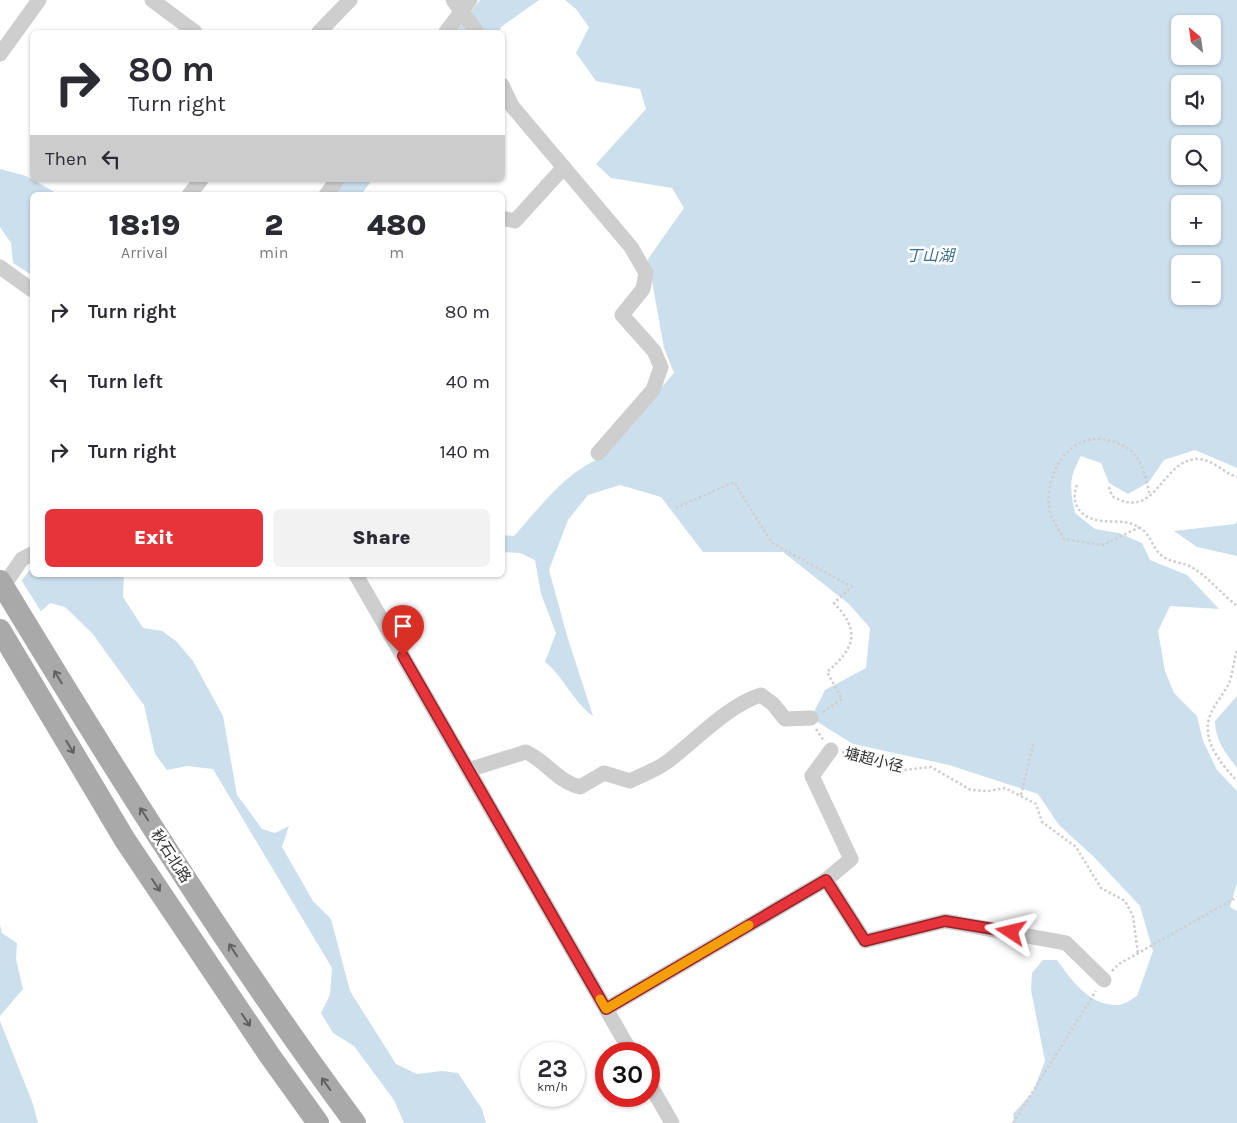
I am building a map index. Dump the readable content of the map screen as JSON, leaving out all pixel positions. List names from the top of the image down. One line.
{"streets":{"main road":["秋石北路"],"path":["塘超小径"]},"water":["丁山湖"],"north":"top left","page":{"map_buttons":["+","−"],"turn":["80 m","Turn right"],"then":"Then","eta":["18:19","Arrival","2","min","480","m"],"list":[{"name":"Turn right","value":"80 m"},{"name":"Turn left","value":"40 m"},{"name":"Turn right","value":"140 m"}],"buttons":["Exit","Share"],"speed":"23 km/h","limit":"30"}}
